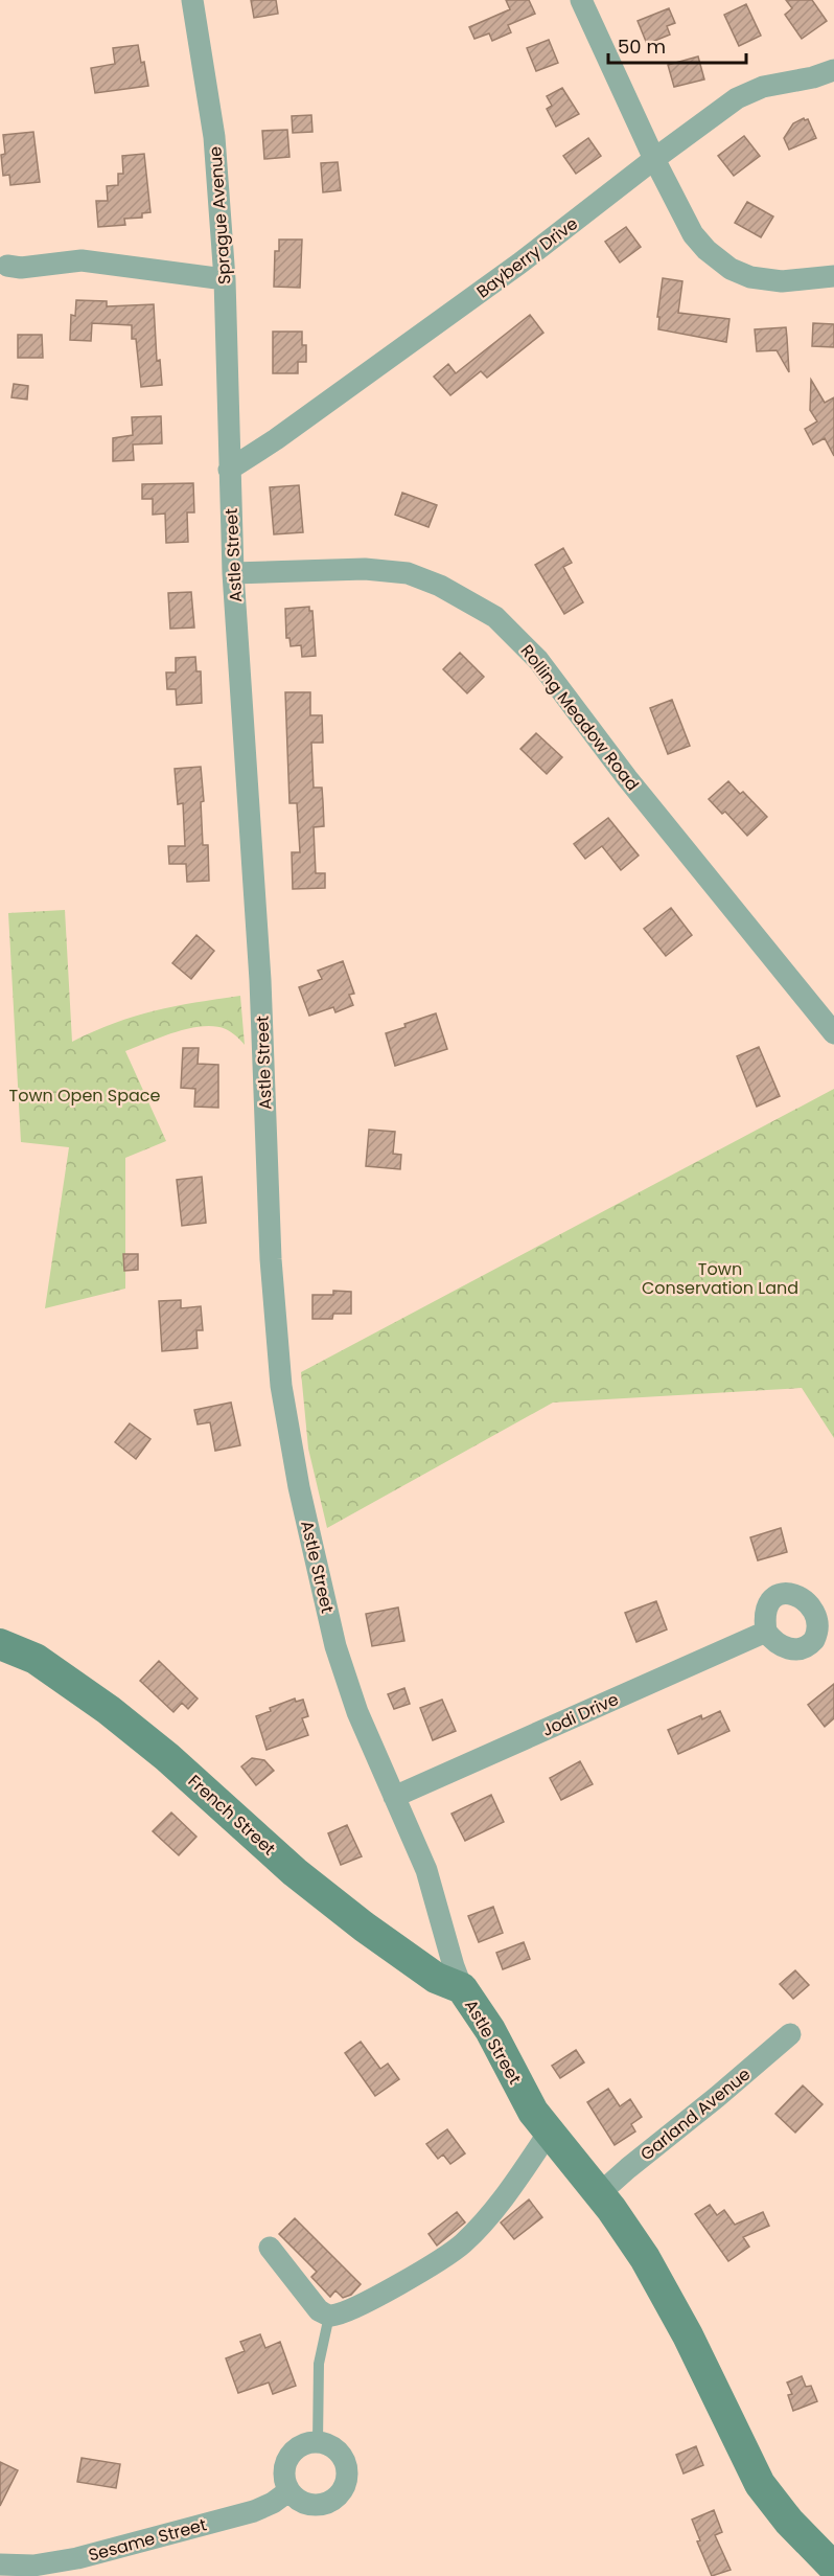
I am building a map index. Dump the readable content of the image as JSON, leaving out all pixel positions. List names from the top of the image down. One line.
{"streets":{"street":["Sprague Avenue","Bayberry Drive","Astle Street","Rolling Meadow Road","Jodi Drive","French Street","Garland Avenue","Sesame Street"]},"crossings":[["Sprague Avenue","Astle Street"],["Bayberry Drive","Astle Street"],["Astle Street","Rolling Meadow Road"],["Astle Street","Jodi Drive"],["Astle Street","French Street"],["Astle Street","Garland Avenue"]],"parks":["Town Open Space","Town Conservation Land"],"scale_bar":"50 m"}
